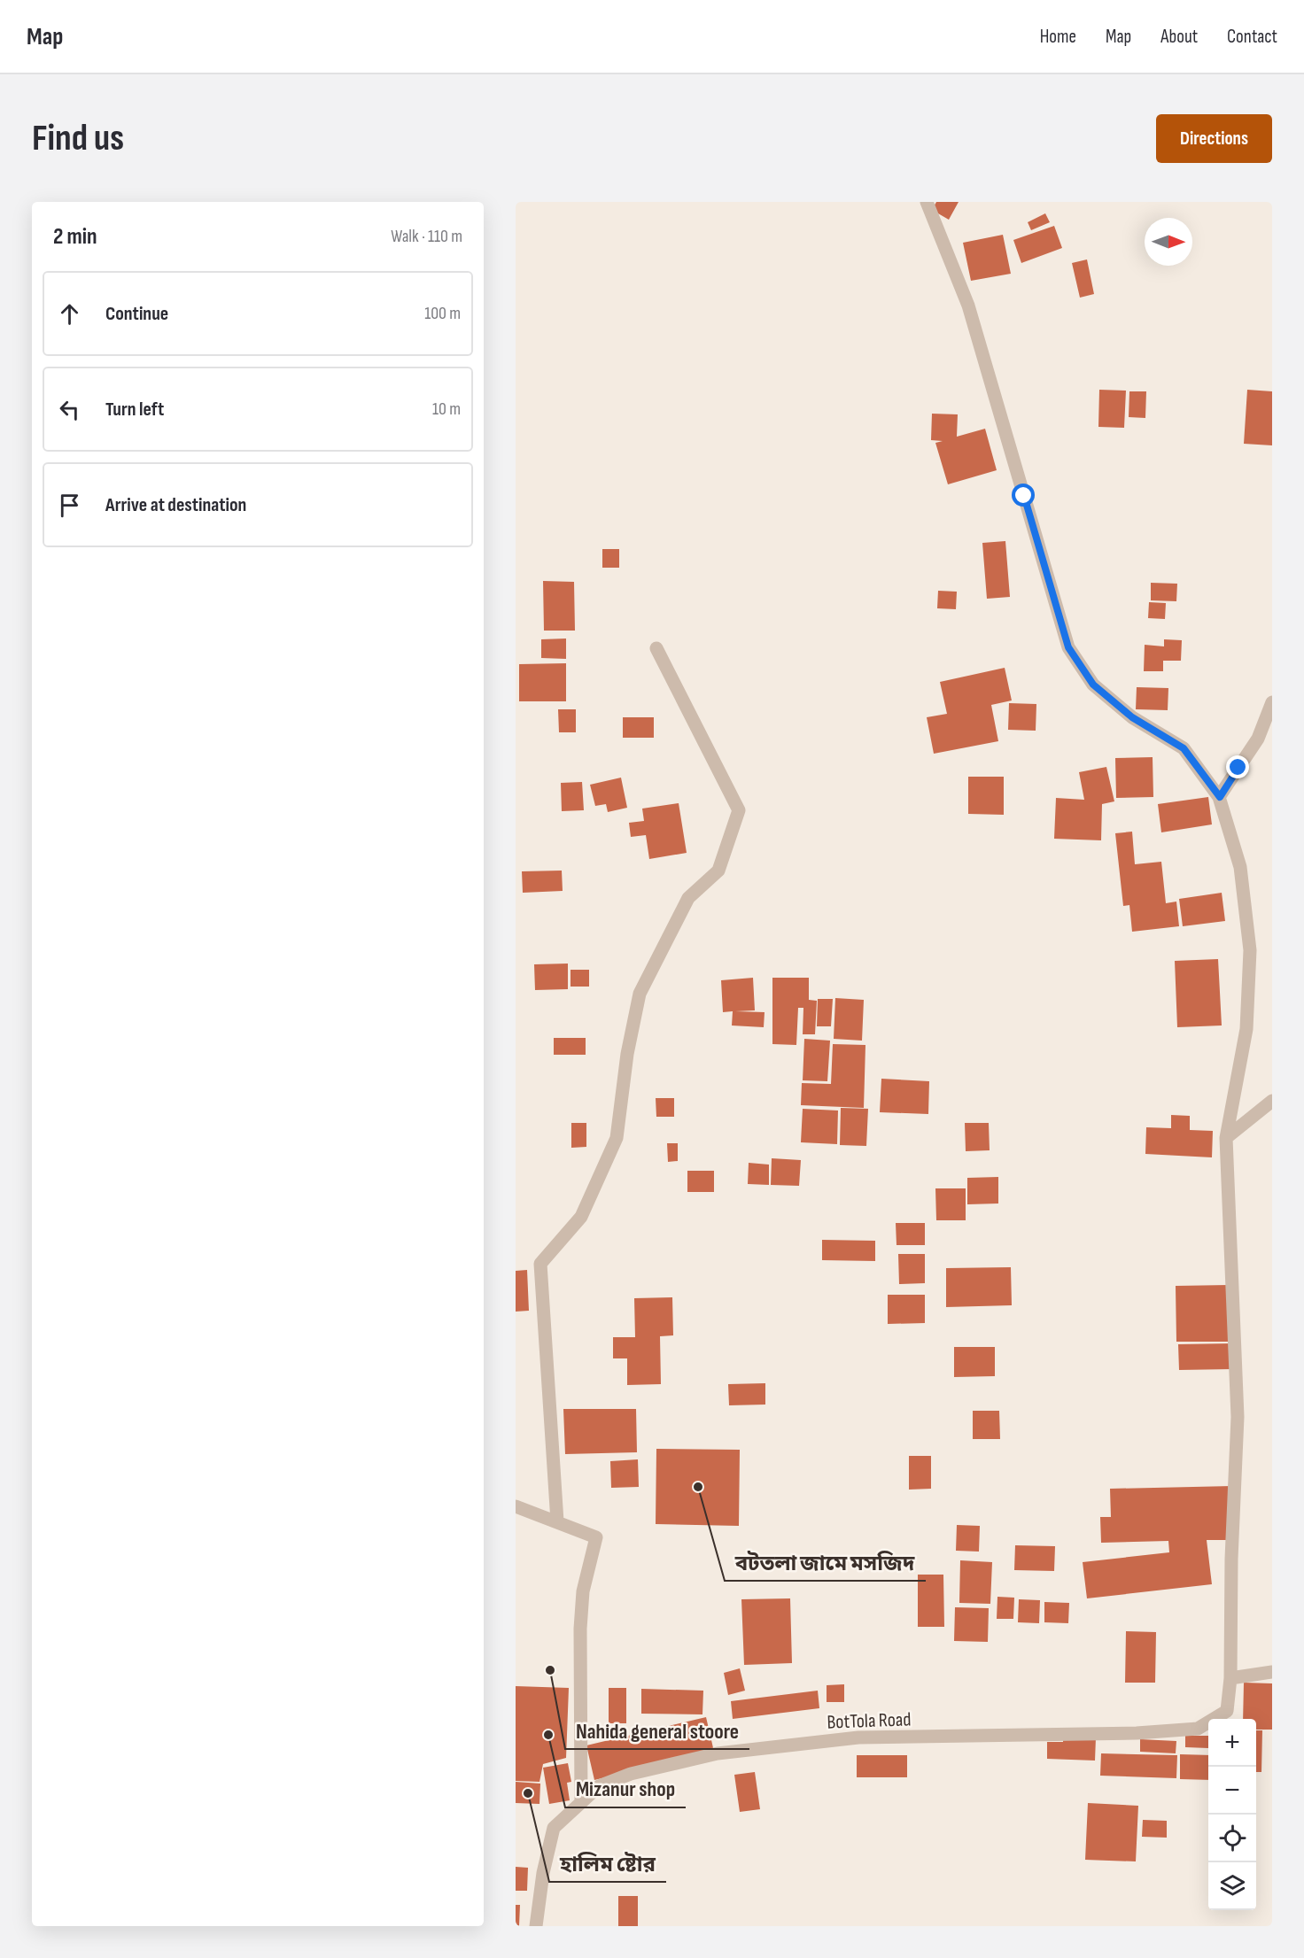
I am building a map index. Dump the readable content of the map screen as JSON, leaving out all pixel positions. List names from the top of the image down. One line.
{"streets":{"street":["BotTola Road"]},"places":["বটতলা জামে মসজিদ","Nahida general stoore","Mizanur shop","হালিম ষ্টোর"],"north":"right","page":{"header":"Map","nav":["Home","Map","About","Contact"],"buttons":"Directions","title":"Find us","heading":["2 min","Walk · 110 m"],"list":[["Continue","100 m"],["Turn left","10 m"],"Arrive at destination"],"map_buttons":["+","−"]}}
